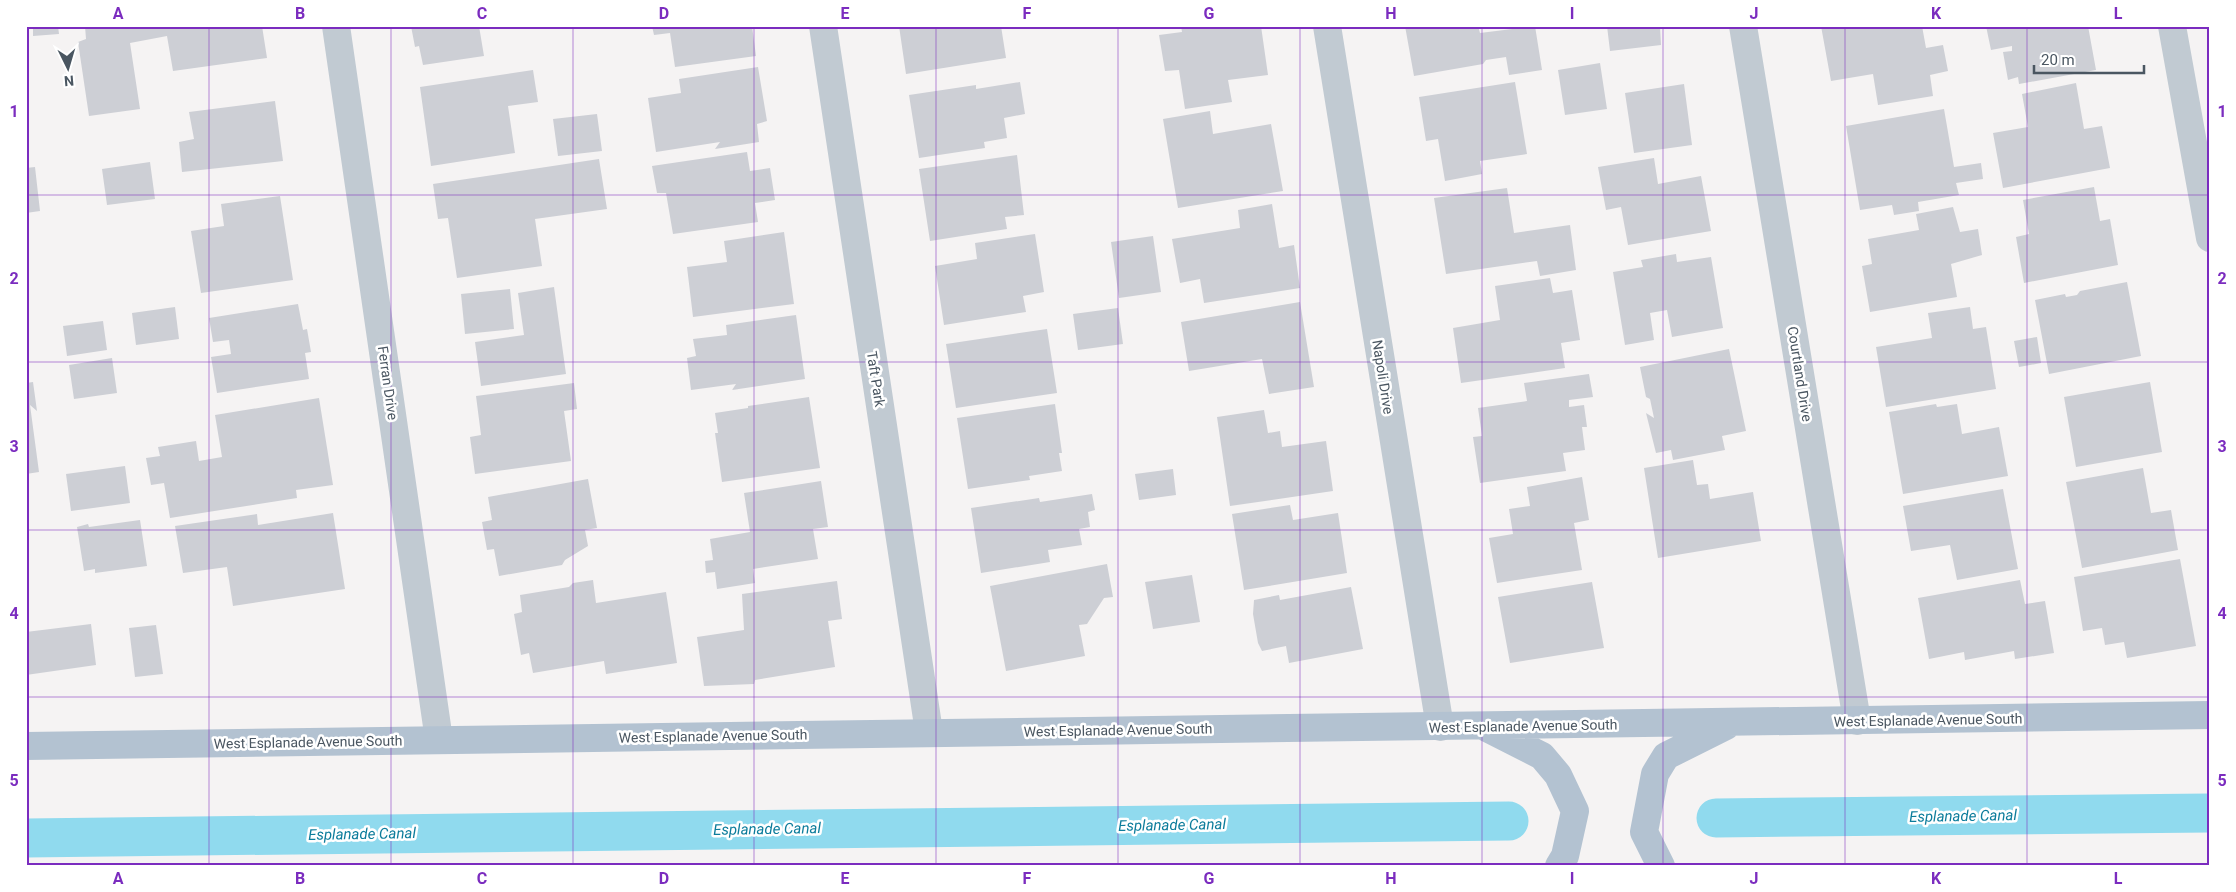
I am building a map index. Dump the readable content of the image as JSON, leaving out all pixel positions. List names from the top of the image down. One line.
{"streets":{"main road":["West Esplanade Avenue South"],"street":["Courtland Drive","Napoli Drive","Taft Park","Ferran Drive"]},"crossings":[["Courtland Drive","West Esplanade Avenue South"],["Napoli Drive","West Esplanade Avenue South"],["Taft Park","West Esplanade Avenue South"],["Ferran Drive","West Esplanade Avenue South"]],"water":["Esplanade Canal"],"scale_bar":"20 m","north":"bottom","grid":{"columns":["A","B","C","D","E","F","G","H","I","J","K","L"],"rows":["1","2","3","4","5"]}}
